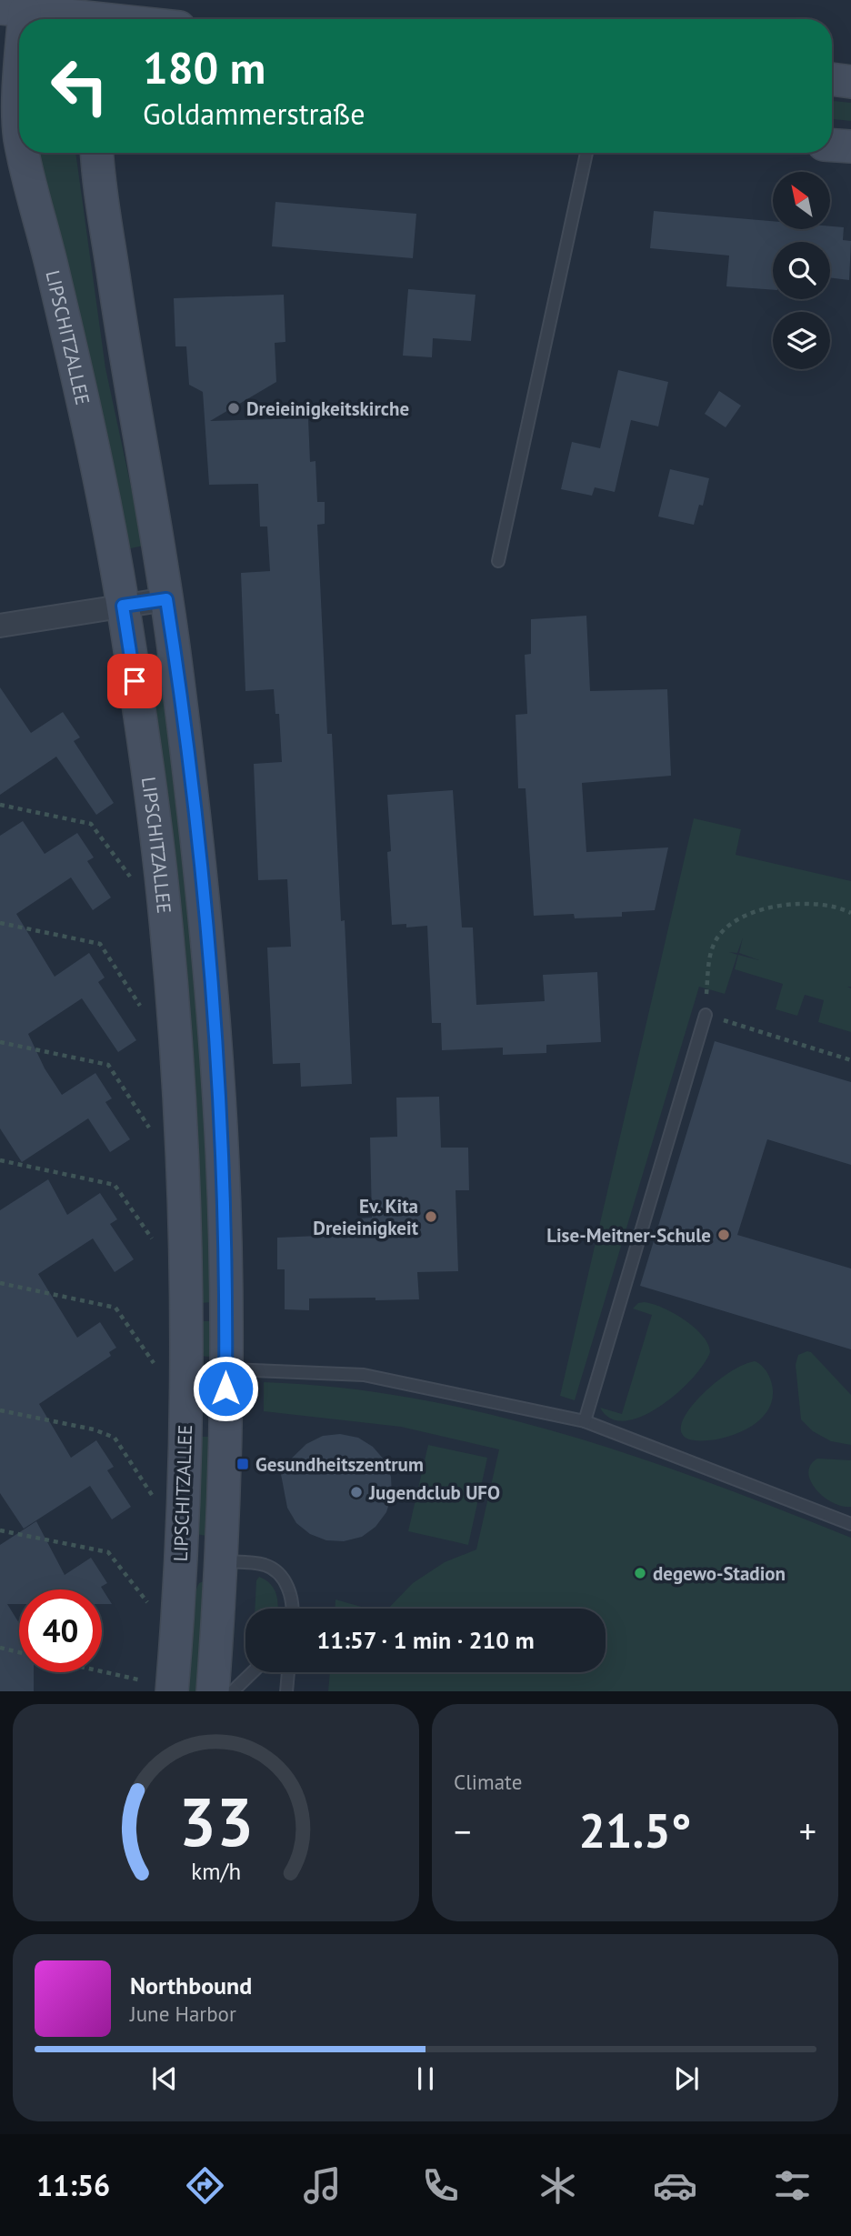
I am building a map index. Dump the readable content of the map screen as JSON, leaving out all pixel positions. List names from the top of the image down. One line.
{"streets":{"street":["LIPSCHITZALLEE"]},"places":{"other":["Dreieinigkeitskirche","Ev. Kita Dreieinigkeit","Lise-Meitner-Schule","Jugendclub UFO","degewo-Stadion"],"transit":["Gesundheitszentrum"]},"north":"top left","page":{"turn":["180 m","Goldammerstraße"],"limit":"40","trip":"11:57 · 1 min · 210 m","tile":"Climate","heat":["−","21.5°","+"],"song":["Northbound","June Harbor"],"tabs":"11:56","gauge":["33","km/h"]}}
